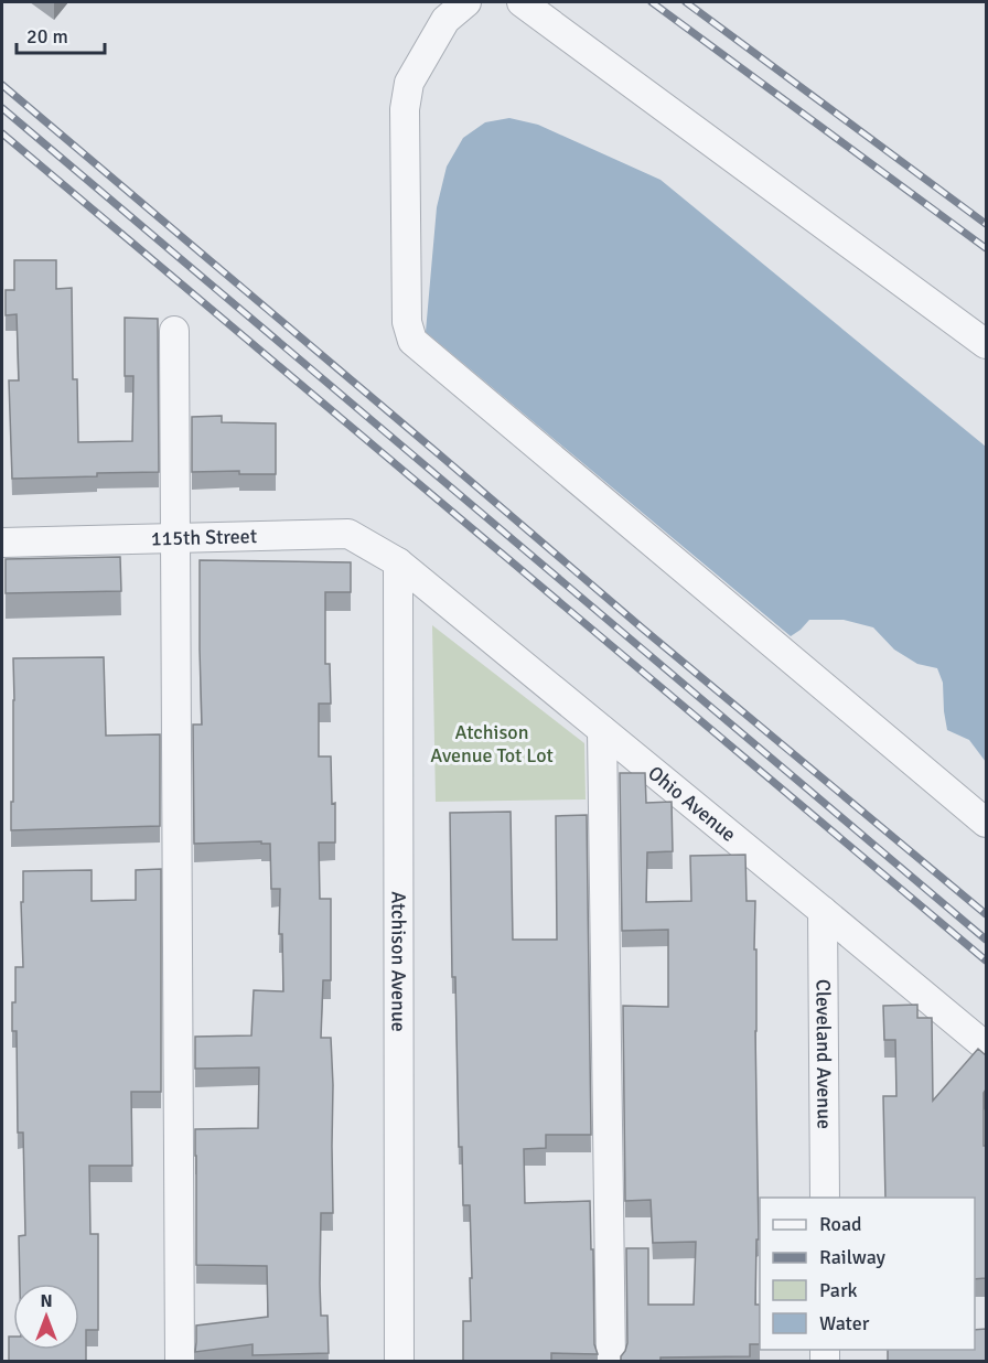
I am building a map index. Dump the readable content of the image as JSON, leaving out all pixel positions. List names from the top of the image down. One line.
{"streets":{"street":["115th Street","Ohio Avenue","Atchison Avenue","Cleveland Avenue"]},"crossings":[["115th Street","Ohio Avenue"],["115th Street","Atchison Avenue"],["Ohio Avenue","Atchison Avenue"],["Ohio Avenue","Cleveland Avenue"]],"parks":["Atchison Avenue Tot Lot"],"legend":["Road","Railway","Park","Water"],"scale_bar":"20 m","north":"top"}
